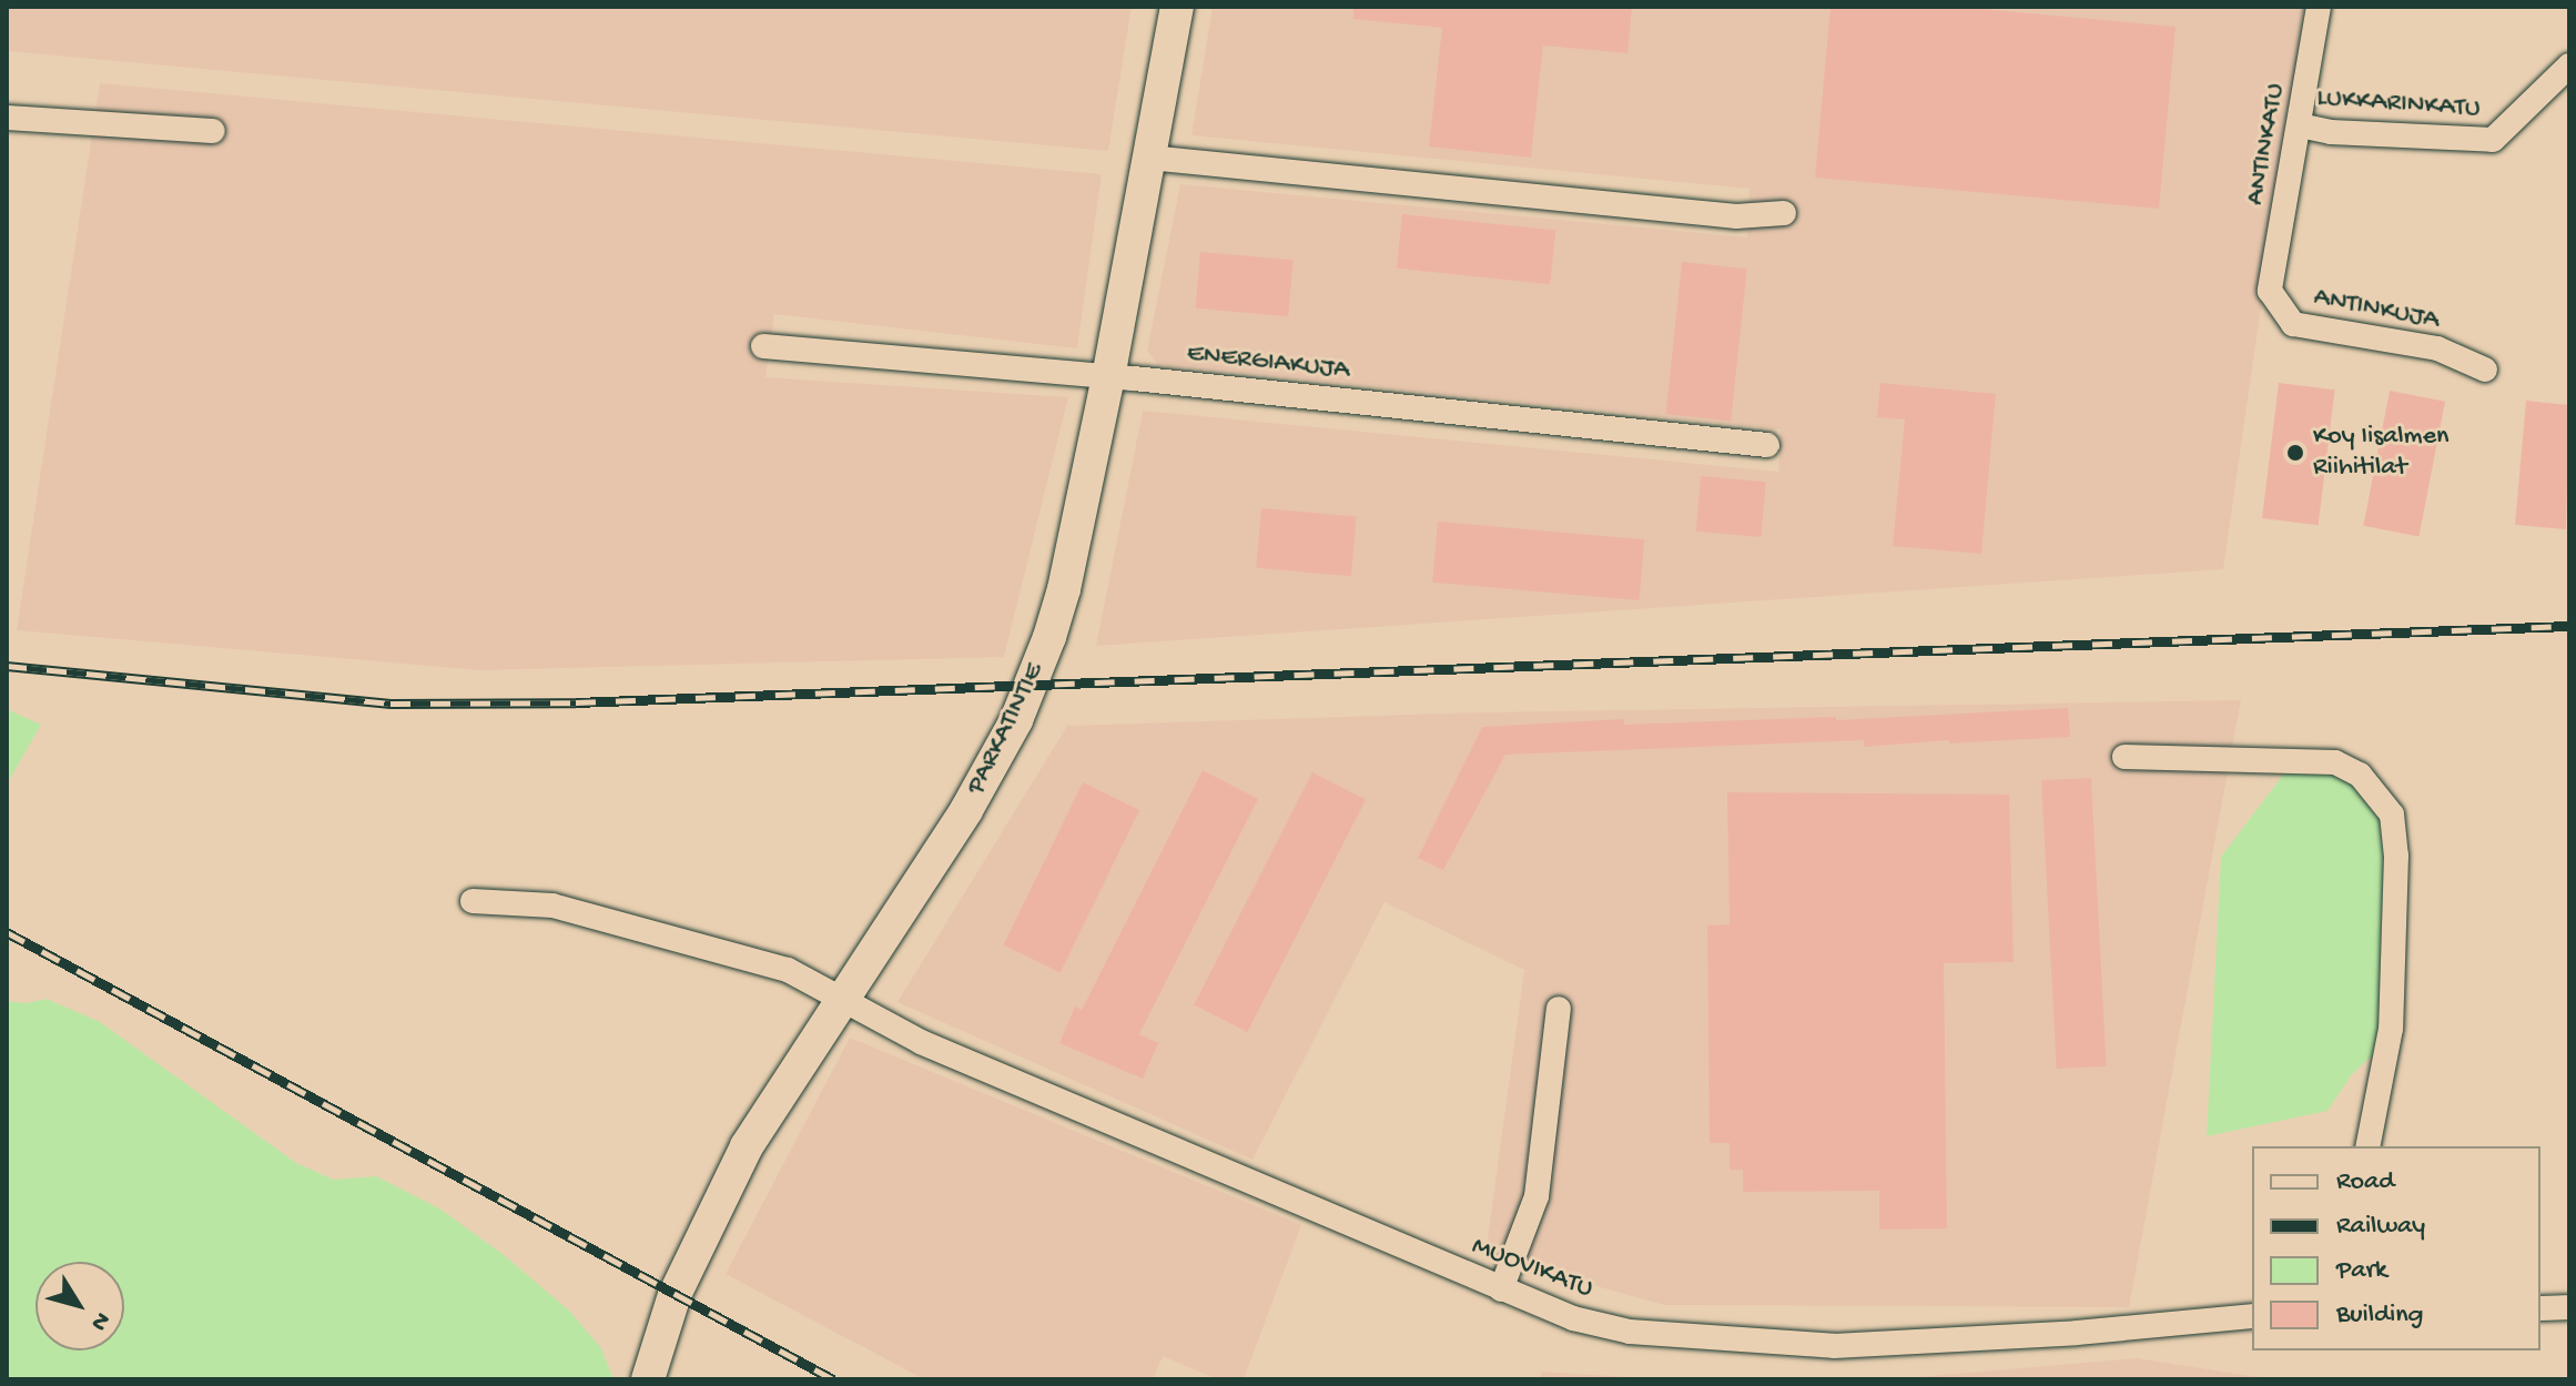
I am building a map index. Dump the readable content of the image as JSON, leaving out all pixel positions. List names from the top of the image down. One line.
{"streets":{"street":["LUKKARINKATU","ANTINKATU","ANTINKUJA","ENERGIAKUJA","PARKATINTIE","MUOVIKATU"]},"crossings":[["LUKKARINKATU","ANTINKATU"],["ANTINKATU","ANTINKUJA"],["ENERGIAKUJA","PARKATINTIE"],["PARKATINTIE","MUOVIKATU"]],"places":["Koy Iisalmen Riihitilat"],"legend":["Road","Railway","Park","Building"],"north":"bottom right"}
